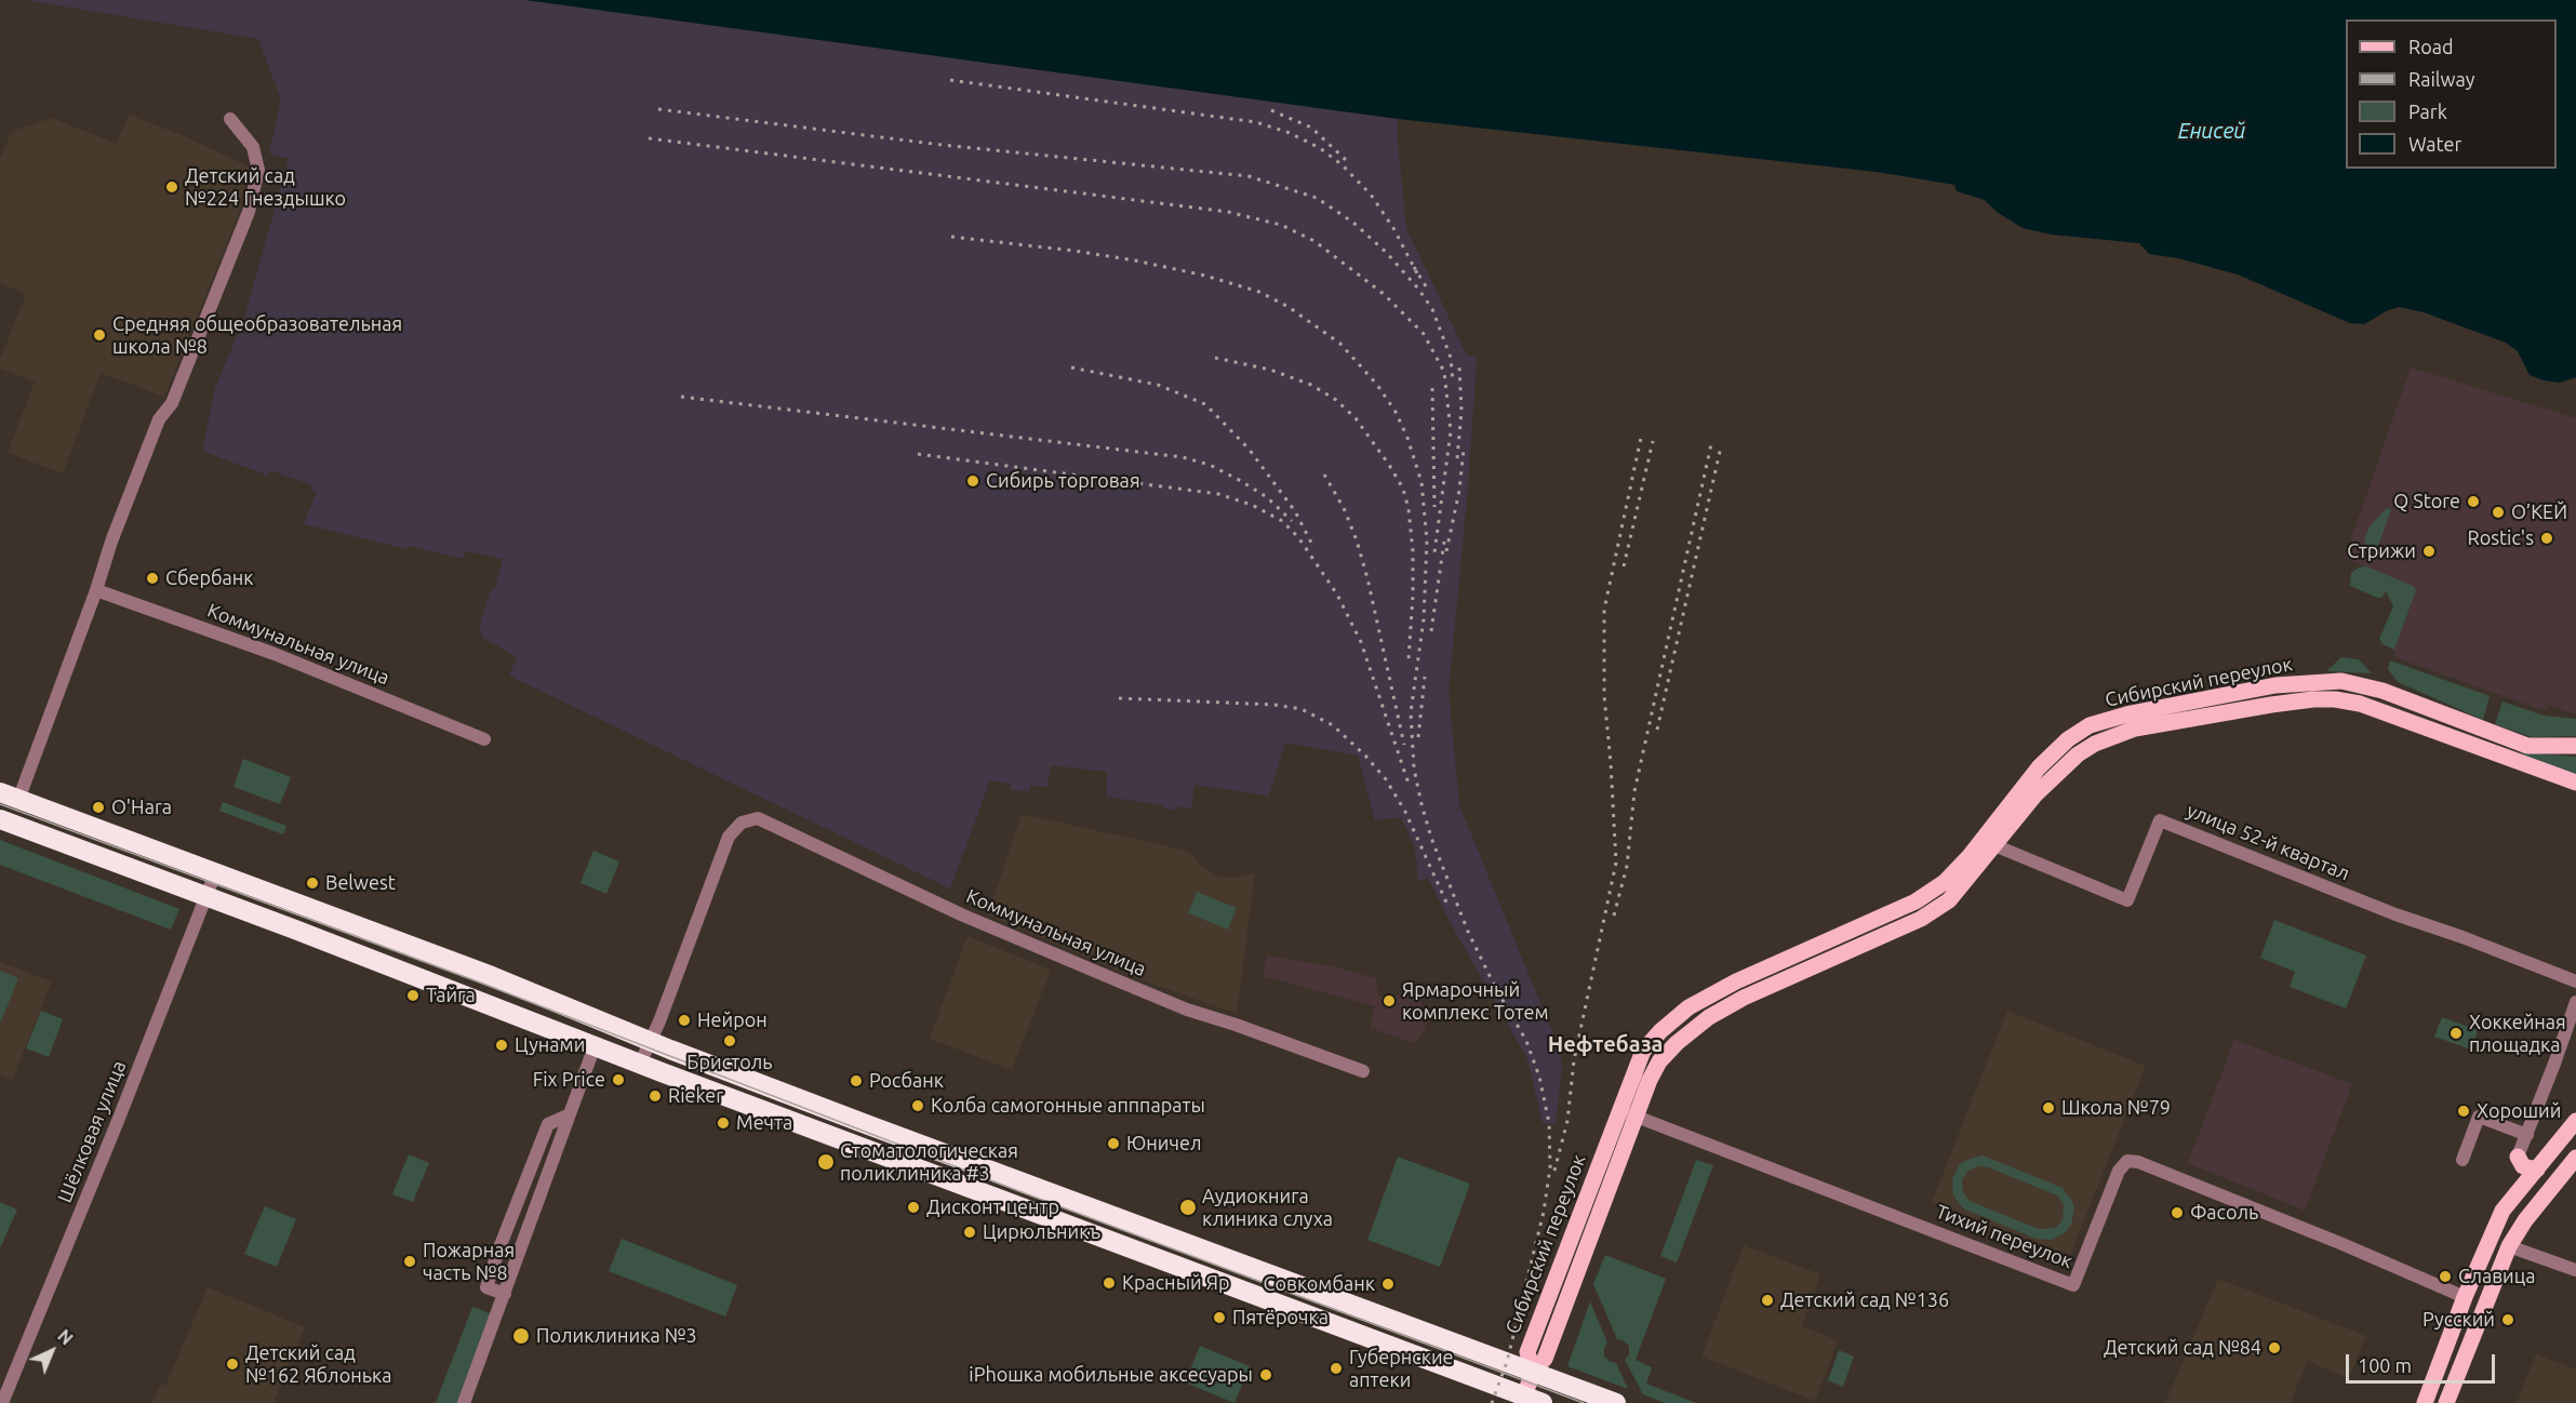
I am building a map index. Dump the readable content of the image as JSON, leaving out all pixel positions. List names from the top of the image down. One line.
{"streets":{"main road":["Сибирский переулок"],"street":["Коммунальная улица","улица 52-й квартал","Шёлковая улица","Тихий переулок"]},"crossings":[["Сибирский переулок","улица 52-й квартал"],["Сибирский переулок","Тихий переулок"]],"districts":["Нефтебаза"],"water":["Енисей"],"places":["Детский сад №224 Гнездышко","Средняя общеобразовательная школа №8","Сибирь торговая","Q Store","О’КЕЙ","Rostic's","Стрижи","Сбербанк","O'Hara","Belwest","Тайга","Ярмарочный комплекс Тотем","Нейрон","Хоккейная площадка","Бристоль","Цунами","Fix Price","Росбанк","Rieker","Колба самогонные апппараты","Школа №79","Хороший","Мечта","Юничел","Стоматологическая поликлиника #3","Дисконт центр","Аудиокнига клиника слуха","Фасоль","Цирюльникъ","Пожарная часть №8","Славица","Красный Яр","Совкомбанк","Детский сад №136","Пятёрочка","Русский","Поликлиника №3","Детский сад №84","Детский сад №162 Яблонька","Губернские аптеки","iPhoшка мобильные аксесуары"],"legend":["Road","Railway","Park","Water"],"scale_bar":"100 m","north":"top right"}
